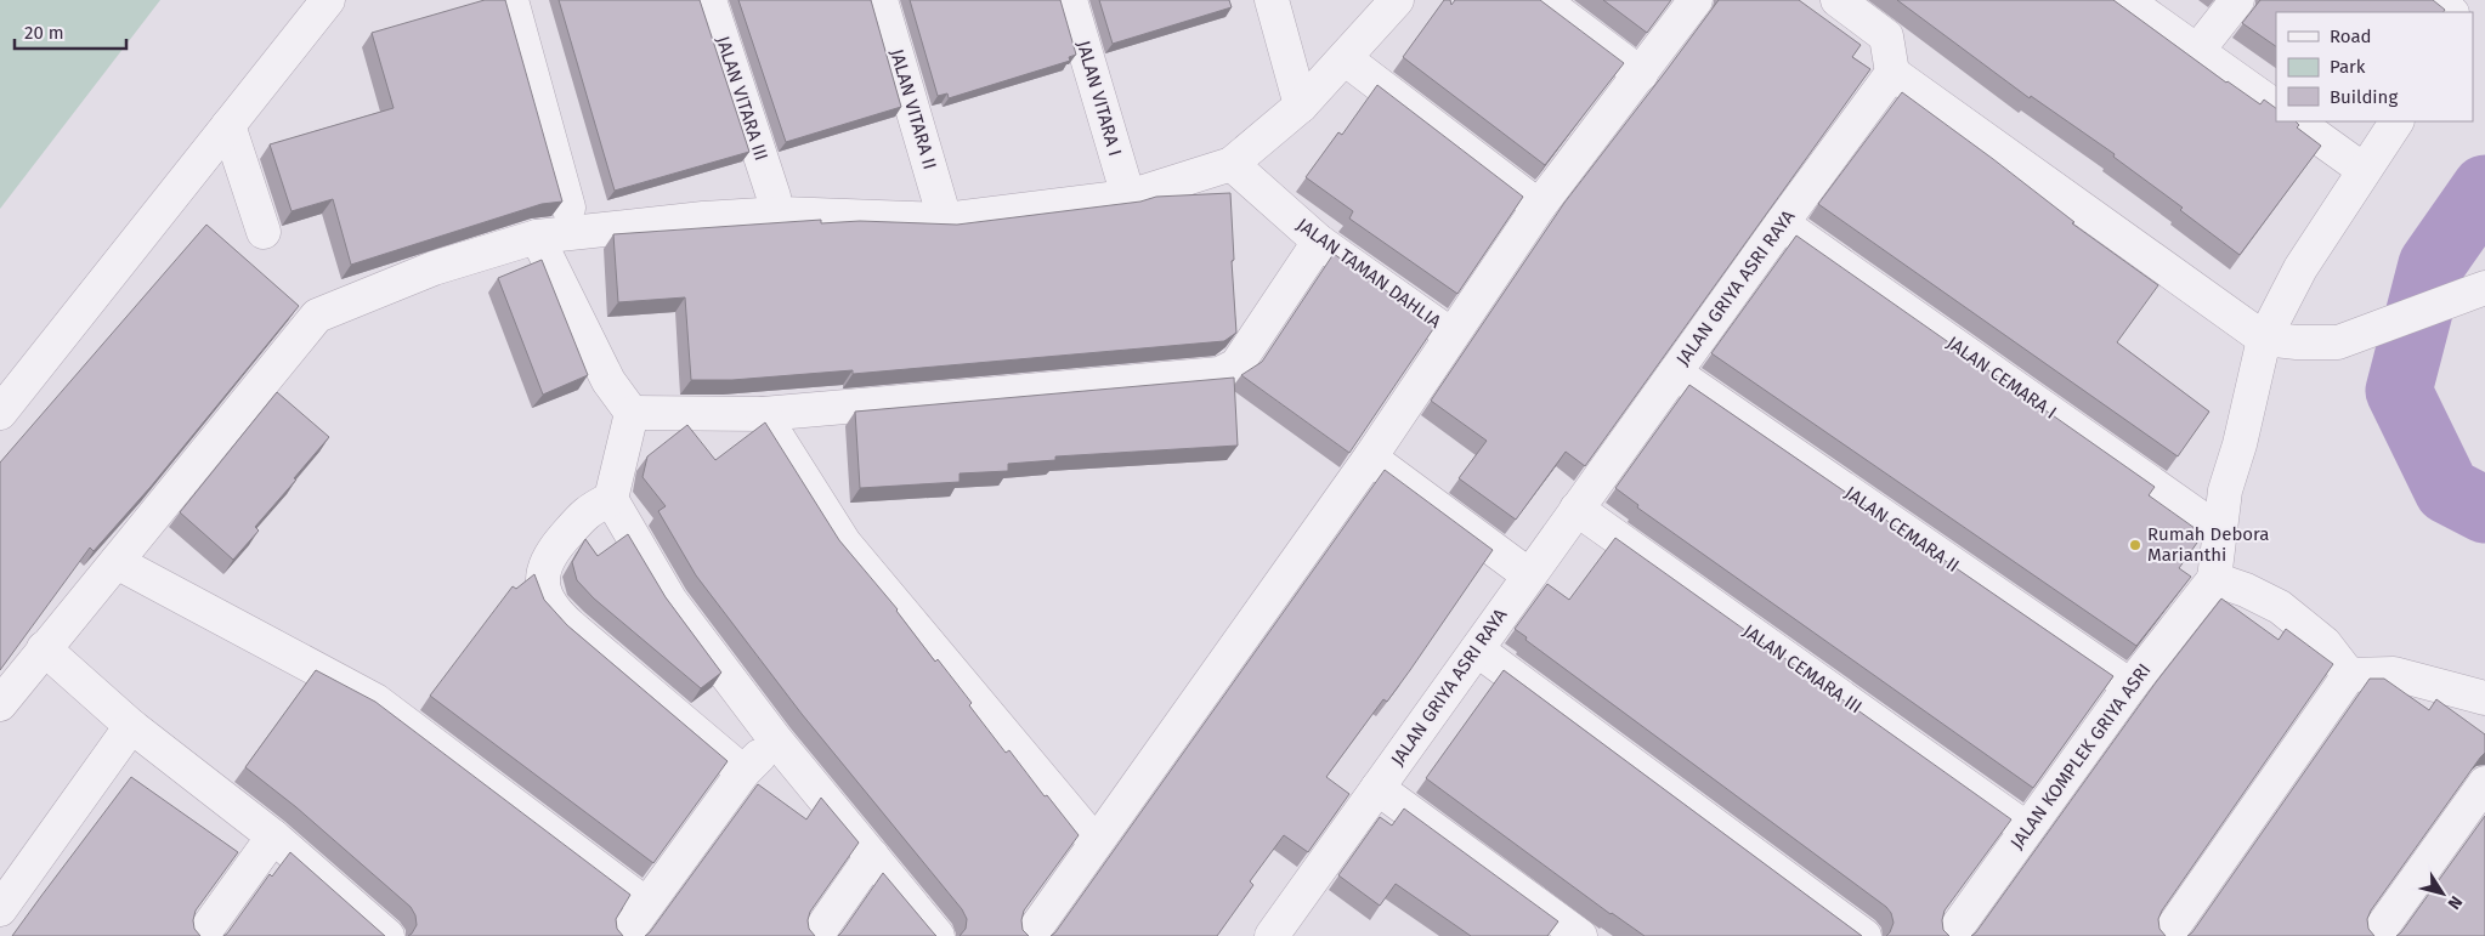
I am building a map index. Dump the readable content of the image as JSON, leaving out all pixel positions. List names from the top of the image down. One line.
{"streets":{"street":["JALAN VITARA III","JALAN VITARA I","JALAN VITARA II","JALAN TAMAN DAHLIA","JALAN GRIYA ASRI RAYA","JALAN CEMARA I","JALAN CEMARA II","JALAN CEMARA III","JALAN KOMPLEK GRIYA ASRI"]},"crossings":[["JALAN GRIYA ASRI RAYA","JALAN CEMARA I"],["JALAN GRIYA ASRI RAYA","JALAN CEMARA II"],["JALAN GRIYA ASRI RAYA","JALAN CEMARA III"],["JALAN CEMARA II","JALAN KOMPLEK GRIYA ASRI"],["JALAN CEMARA III","JALAN KOMPLEK GRIYA ASRI"]],"places":["Rumah Debora Marianthi"],"legend":["Road","Park","Building"],"scale_bar":"20 m","north":"bottom right"}
